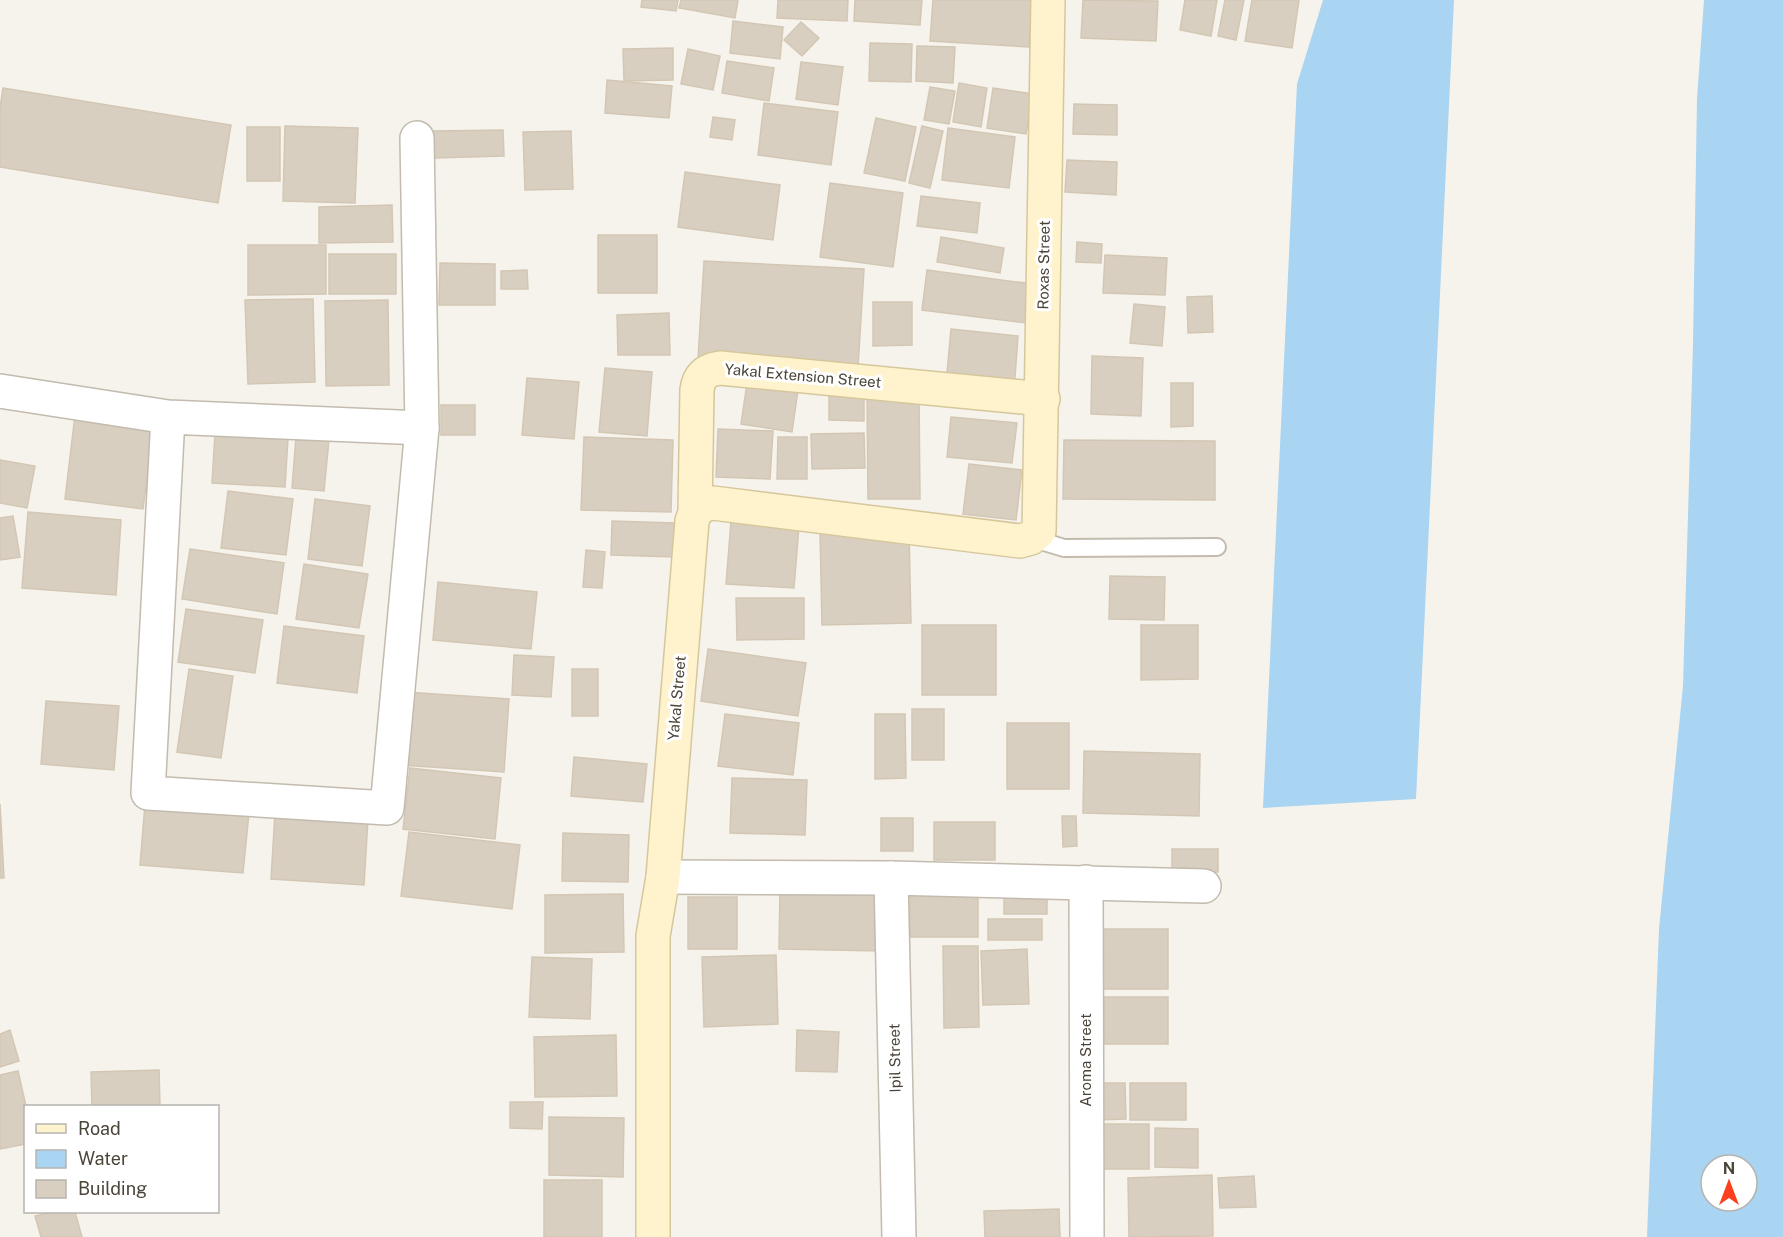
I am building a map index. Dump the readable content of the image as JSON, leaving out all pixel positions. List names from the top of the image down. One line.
{"streets":{"street":["Roxas Street","Yakal Extension Street","Yakal Street","Ipil Street","Aroma Street"]},"crossings":[["Roxas Street","Yakal Extension Street"],["Yakal Extension Street","Yakal Street"]],"legend":["Road","Water","Building"],"north":"top"}
